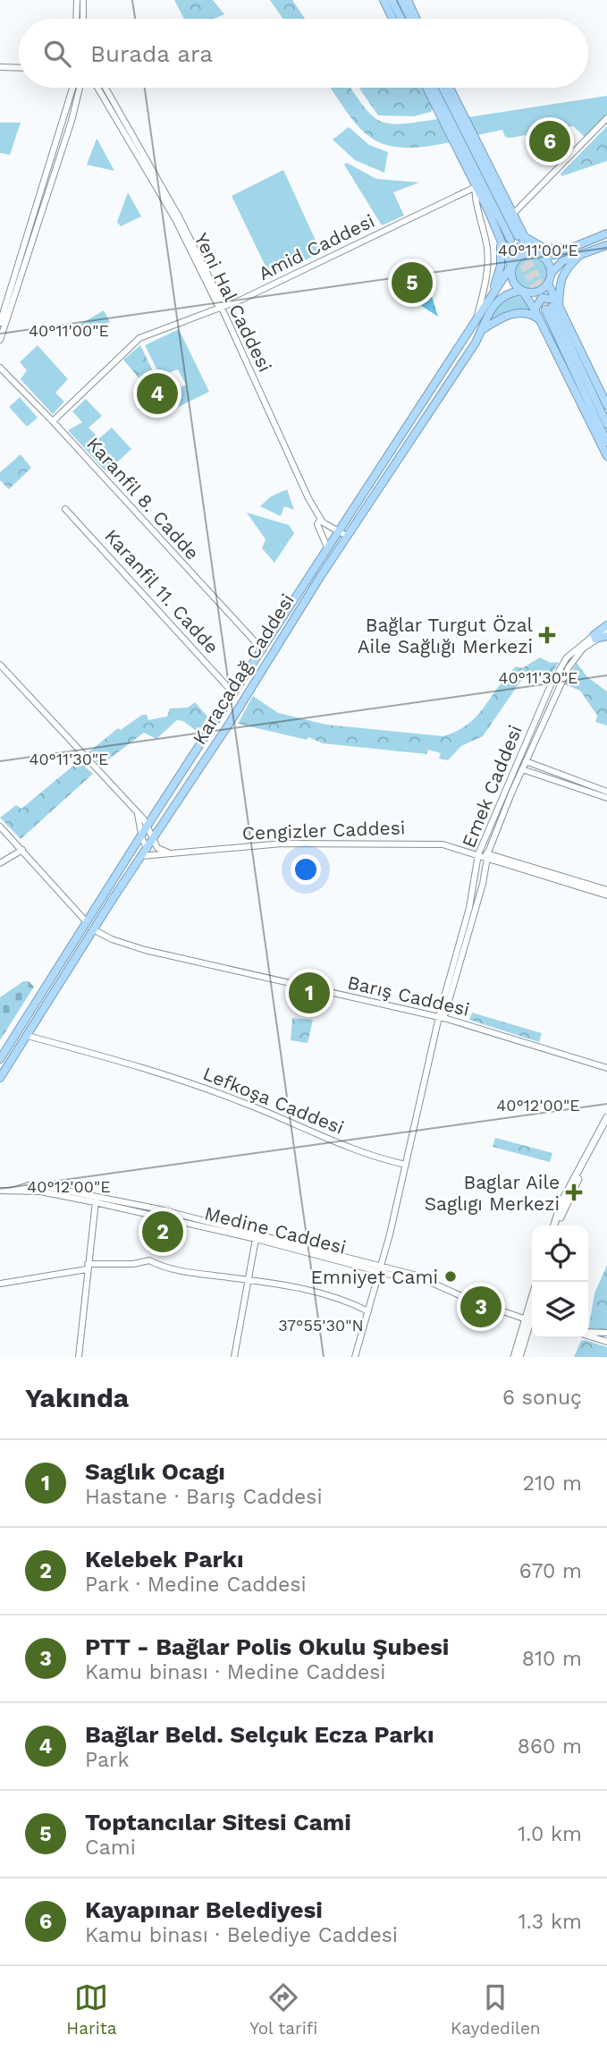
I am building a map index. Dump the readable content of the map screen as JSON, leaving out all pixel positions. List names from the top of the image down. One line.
{"streets":{"highway":["Karacadağ Caddesi"],"street":["Amid Caddesi","Yeni Hal Caddesi","Karanfil 8. Cadde","Karanfil 11. Cadde","Emek Caddesi","Cengizler Caddesi","Barış Caddesi","Lefkoşa Caddesi","Medine Caddesi"]},"crossings":[["Amid Caddesi","Yeni Hal Caddesi"],["Amid Caddesi","Karanfil 8. Cadde"],["Yeni Hal Caddesi","Karacadağ Caddesi"],["Karanfil 8. Cadde","Karacadağ Caddesi"],["Karanfil 11. Cadde","Karacadağ Caddesi"],["Karacadağ Caddesi","Cengizler Caddesi"],["Karacadağ Caddesi","Barış Caddesi"],["Karacadağ Caddesi","Lefkoşa Caddesi"],["Emek Caddesi","Cengizler Caddesi"],["Emek Caddesi","Barış Caddesi"],["Emek Caddesi","Lefkoşa Caddesi"],["Emek Caddesi","Medine Caddesi"]],"places":{"health":["Bağlar Turgut Özal Aile Sağlığı Merkezi","Baglar Aile Saglıgı Merkezi"],"other":["Emniyet Cami"]},"page":{"search":"Burada ara","pins":["6","5","4","1","2","3"],"heading":["Yakında","6 sonuç"],"list":[{"mark":"1","name":"Saglık Ocagı","note":"Hastane · Barış Caddesi","value":"210 m"},{"mark":"2","name":"Kelebek Parkı","note":"Park · Medine Caddesi","value":"670 m"},{"mark":"3","name":"PTT - Bağlar Polis Okulu Şubesi","note":"Kamu binası · Medine Caddesi","value":"810 m"},{"mark":"4","name":"Bağlar Beld. Selçuk Ecza Parkı","note":"Park","value":"860 m"},{"mark":"5","name":"Toptancılar Sitesi Cami","note":"Cami","value":"1.0 km"},{"mark":"6","name":"Kayapınar Belediyesi","note":"Kamu binası · Belediye Caddesi","value":"1.3 km"}],"nav":["Harita","Yol tarifi","Kaydedilen"]},"coordinates":["40°11'00\"E","40°11'30\"E","40°12'00\"E","37°55'30\"N"]}
